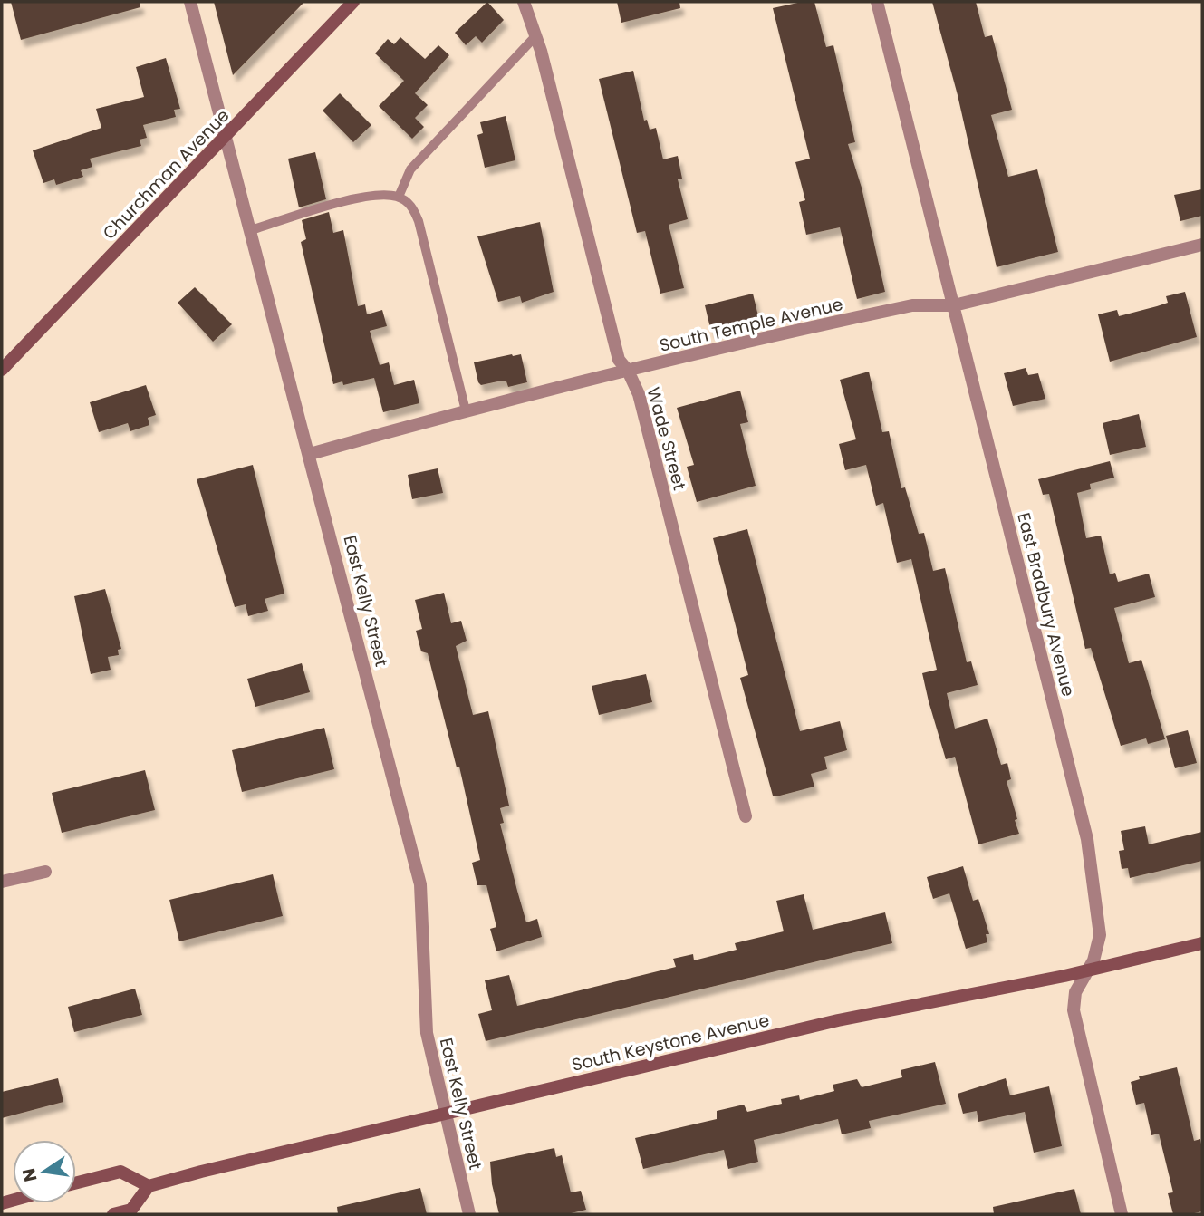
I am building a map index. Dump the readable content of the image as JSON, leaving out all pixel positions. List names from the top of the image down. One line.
{"streets":{"main road":["Churchman Avenue","South Keystone Avenue"],"street":["South Temple Avenue","Wade Street","East Kelly Street","East Bradbury Avenue"]},"crossings":[["Churchman Avenue","East Kelly Street"],["South Temple Avenue","Wade Street"],["South Temple Avenue","East Kelly Street"],["South Temple Avenue","East Bradbury Avenue"],["East Kelly Street","South Keystone Avenue"],["East Bradbury Avenue","South Keystone Avenue"]],"north":"left"}
